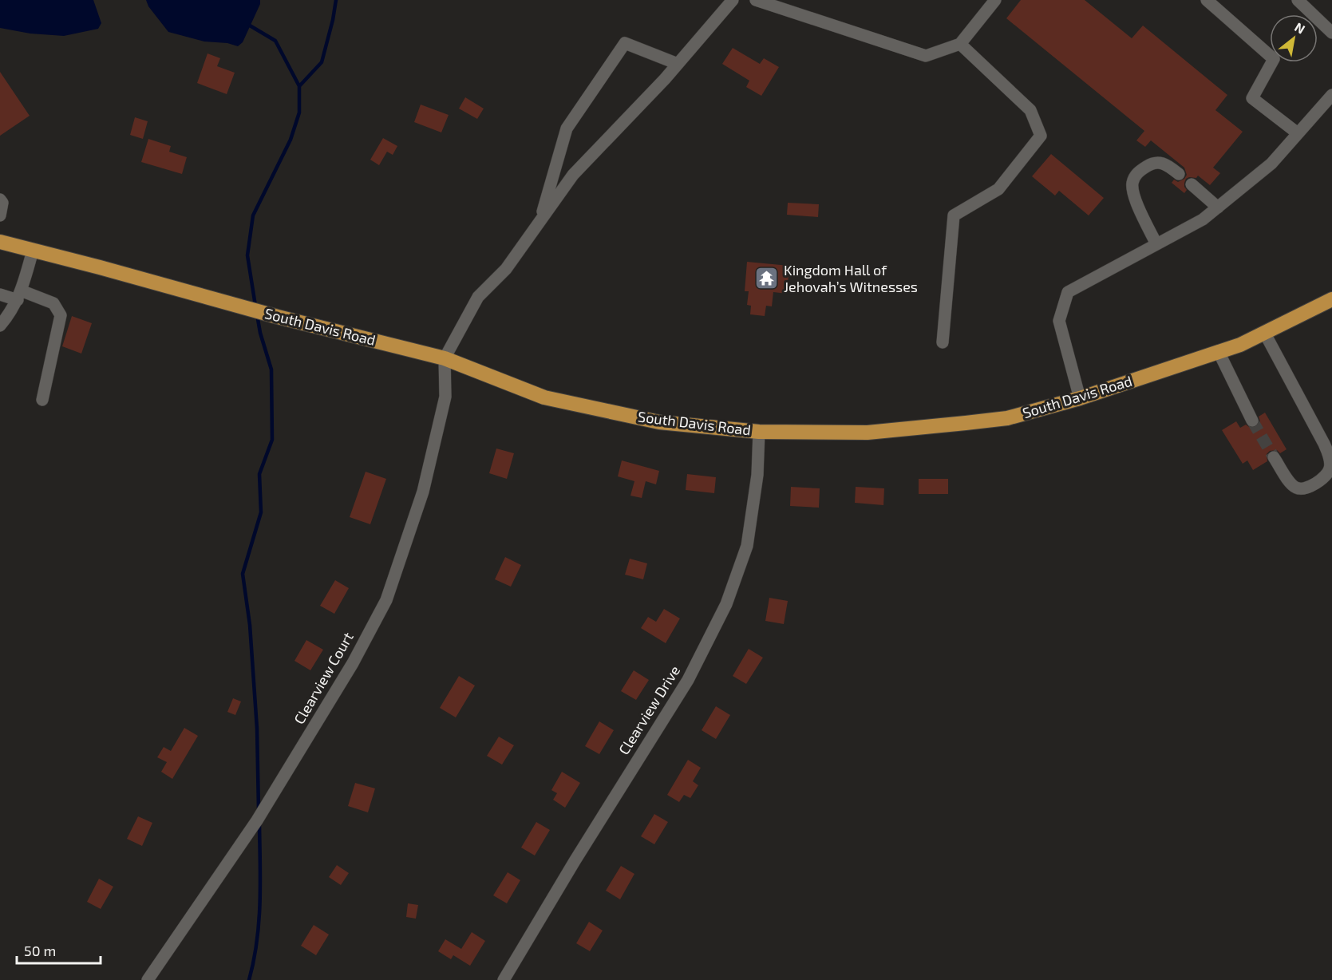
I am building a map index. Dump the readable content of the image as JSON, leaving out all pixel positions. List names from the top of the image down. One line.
{"streets":{"main road":["South Davis Road"],"street":["Clearview Court","Clearview Drive"]},"crossings":[["South Davis Road","Clearview Court"],["South Davis Road","Clearview Drive"]],"places":{"temple":["Kingdom Hall of Jehovah’s Witnesses"]},"scale_bar":"50 m","north":"top right"}
